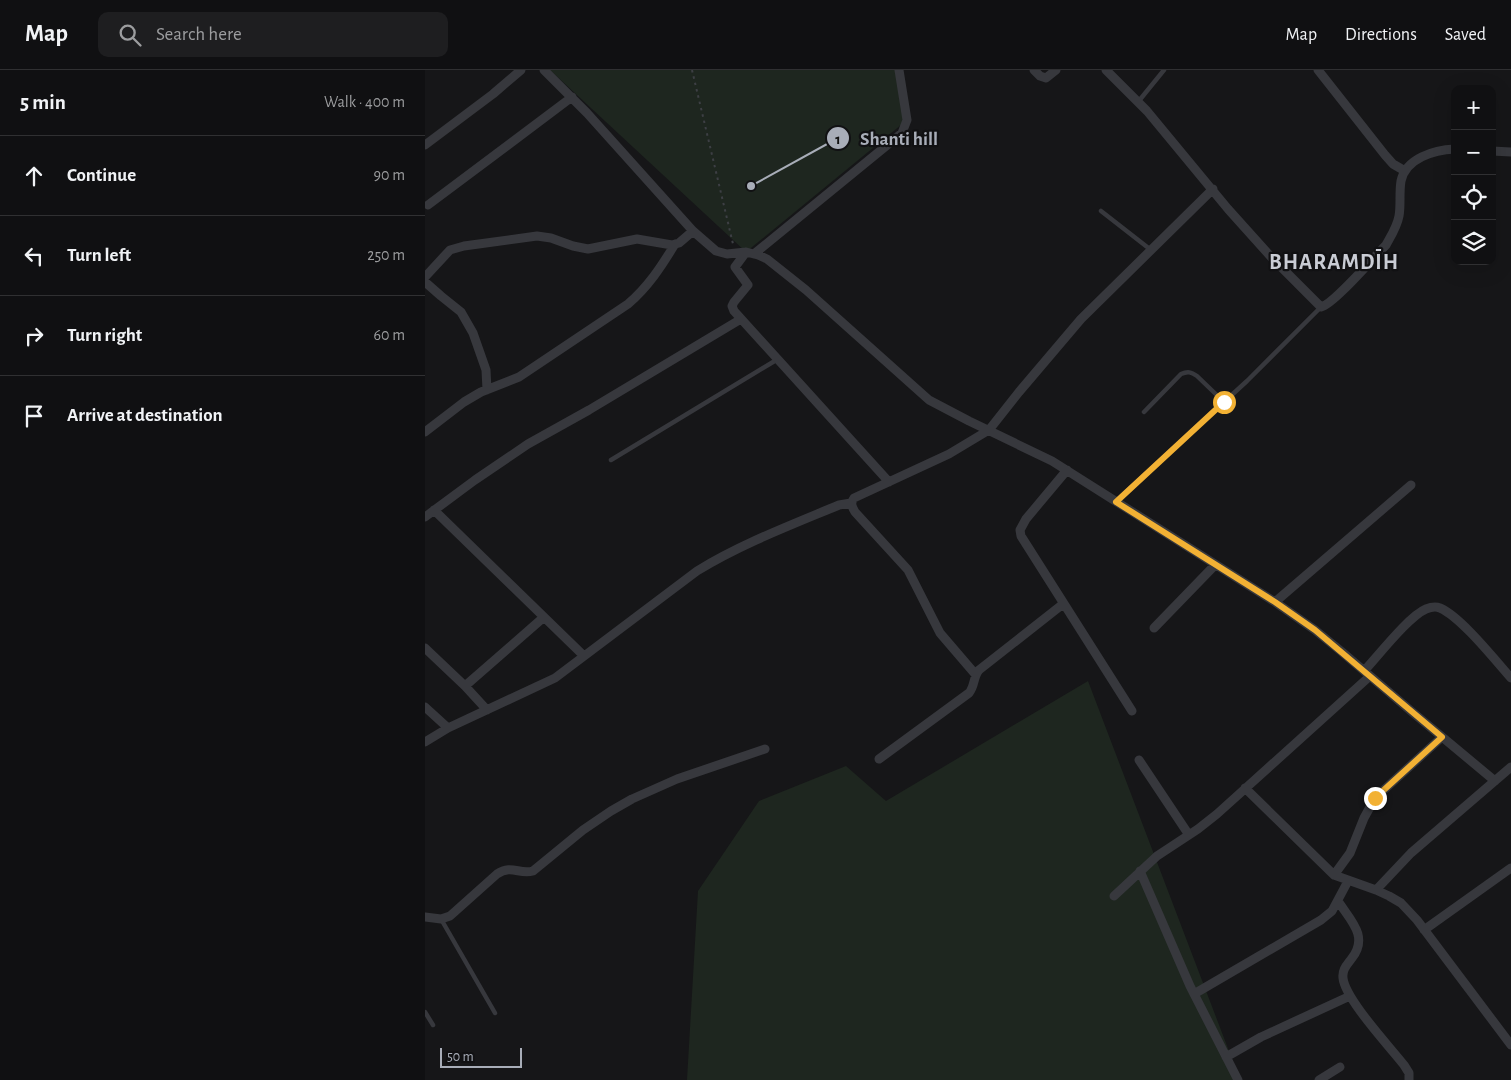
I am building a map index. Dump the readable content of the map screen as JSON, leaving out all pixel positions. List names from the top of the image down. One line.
{"districts":["BHARAMDĪH"],"places":["Shanti hill"],"scale_bar":"50 m","page":{"header":"Map","search":"Search here","nav":["Map","Directions","Saved"],"heading":["5 min","Walk · 400 m"],"map_buttons":["+","−"],"list":[["Continue","90 m"],["Turn left","250 m"],["Turn right","60 m"],"Arrive at destination"],"scale":"50 m"}}
